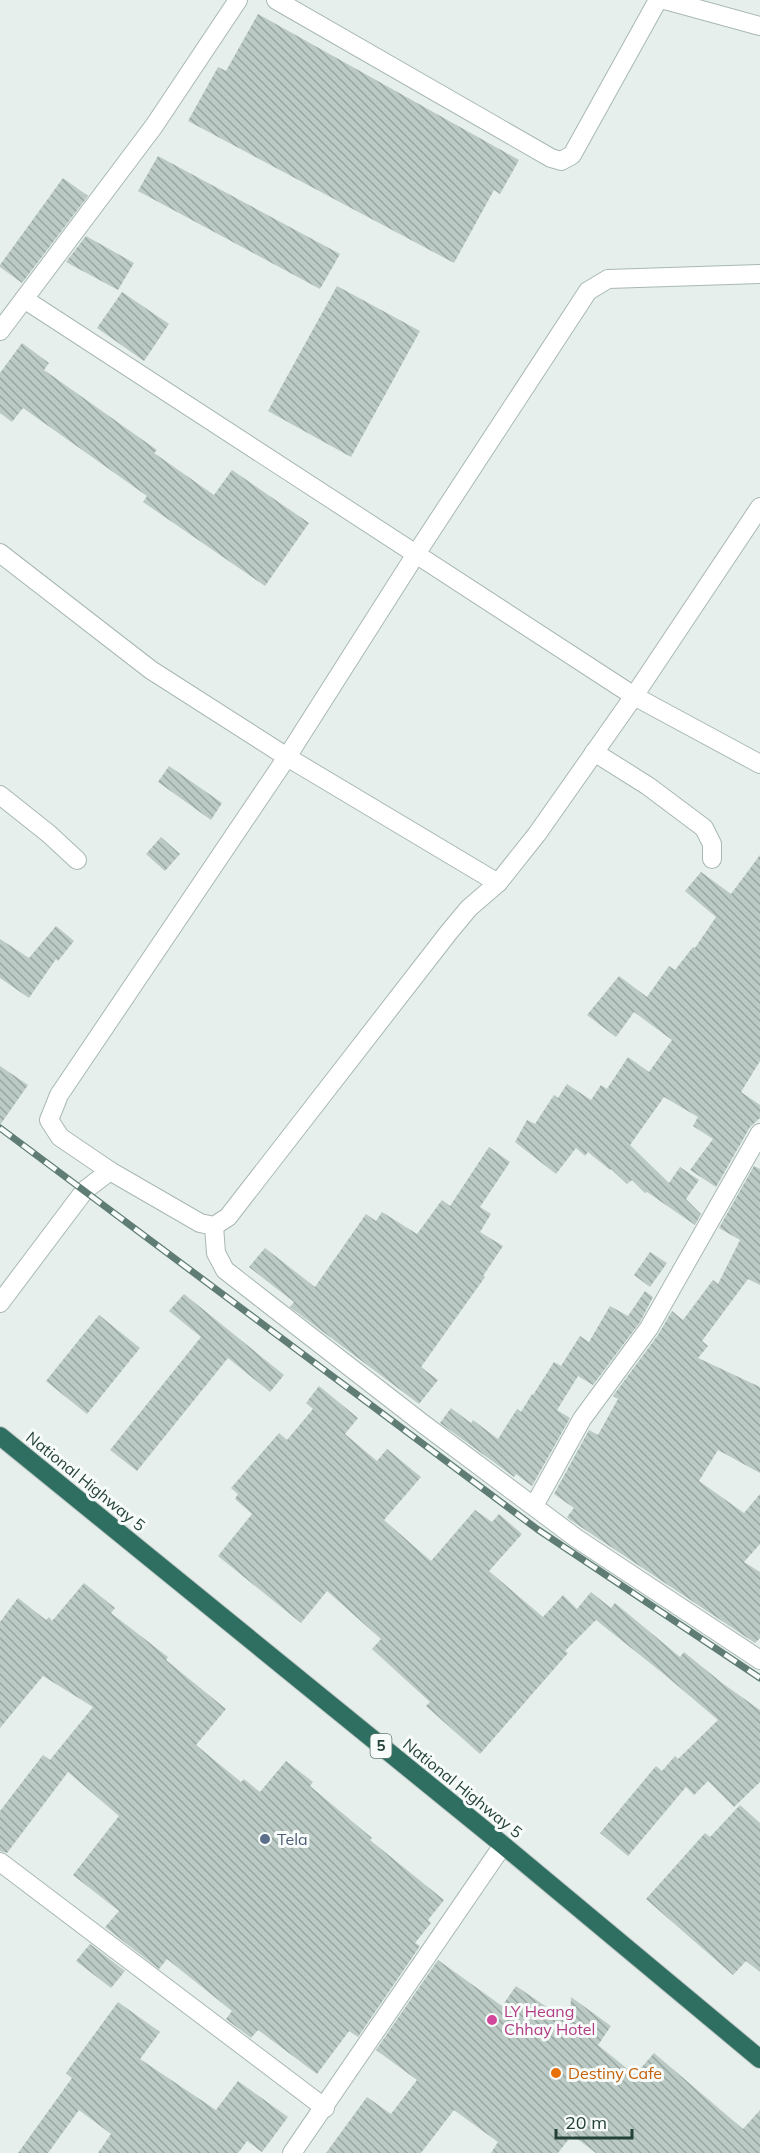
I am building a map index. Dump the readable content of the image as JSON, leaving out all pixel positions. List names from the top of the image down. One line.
{"streets":{"highway":["National Highway 5","5"]},"places":["Tela","LY Heang Chhay Hotel","Destiny Cafe"],"scale_bar":"20 m"}
